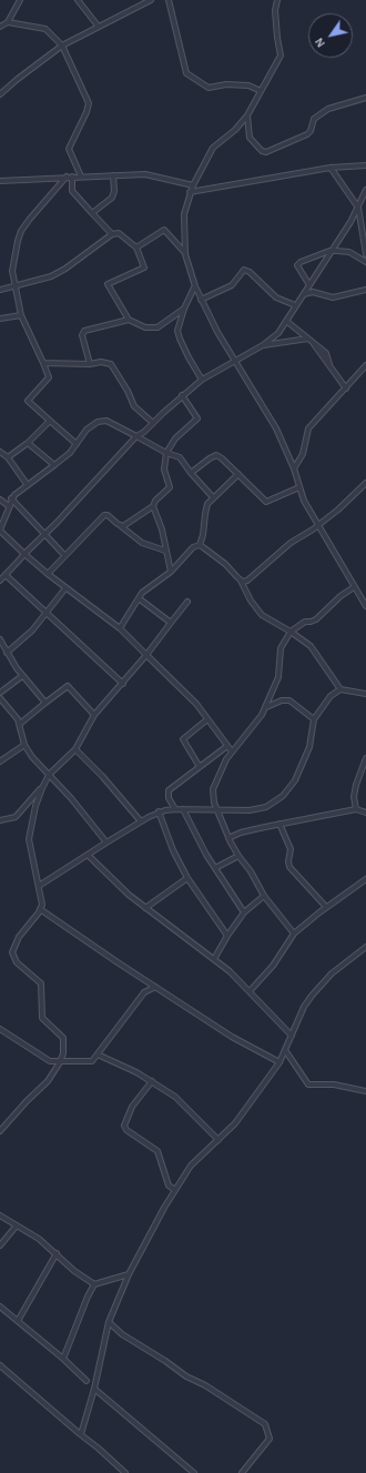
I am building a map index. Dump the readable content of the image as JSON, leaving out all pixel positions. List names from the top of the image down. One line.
{"north":"bottom left"}
